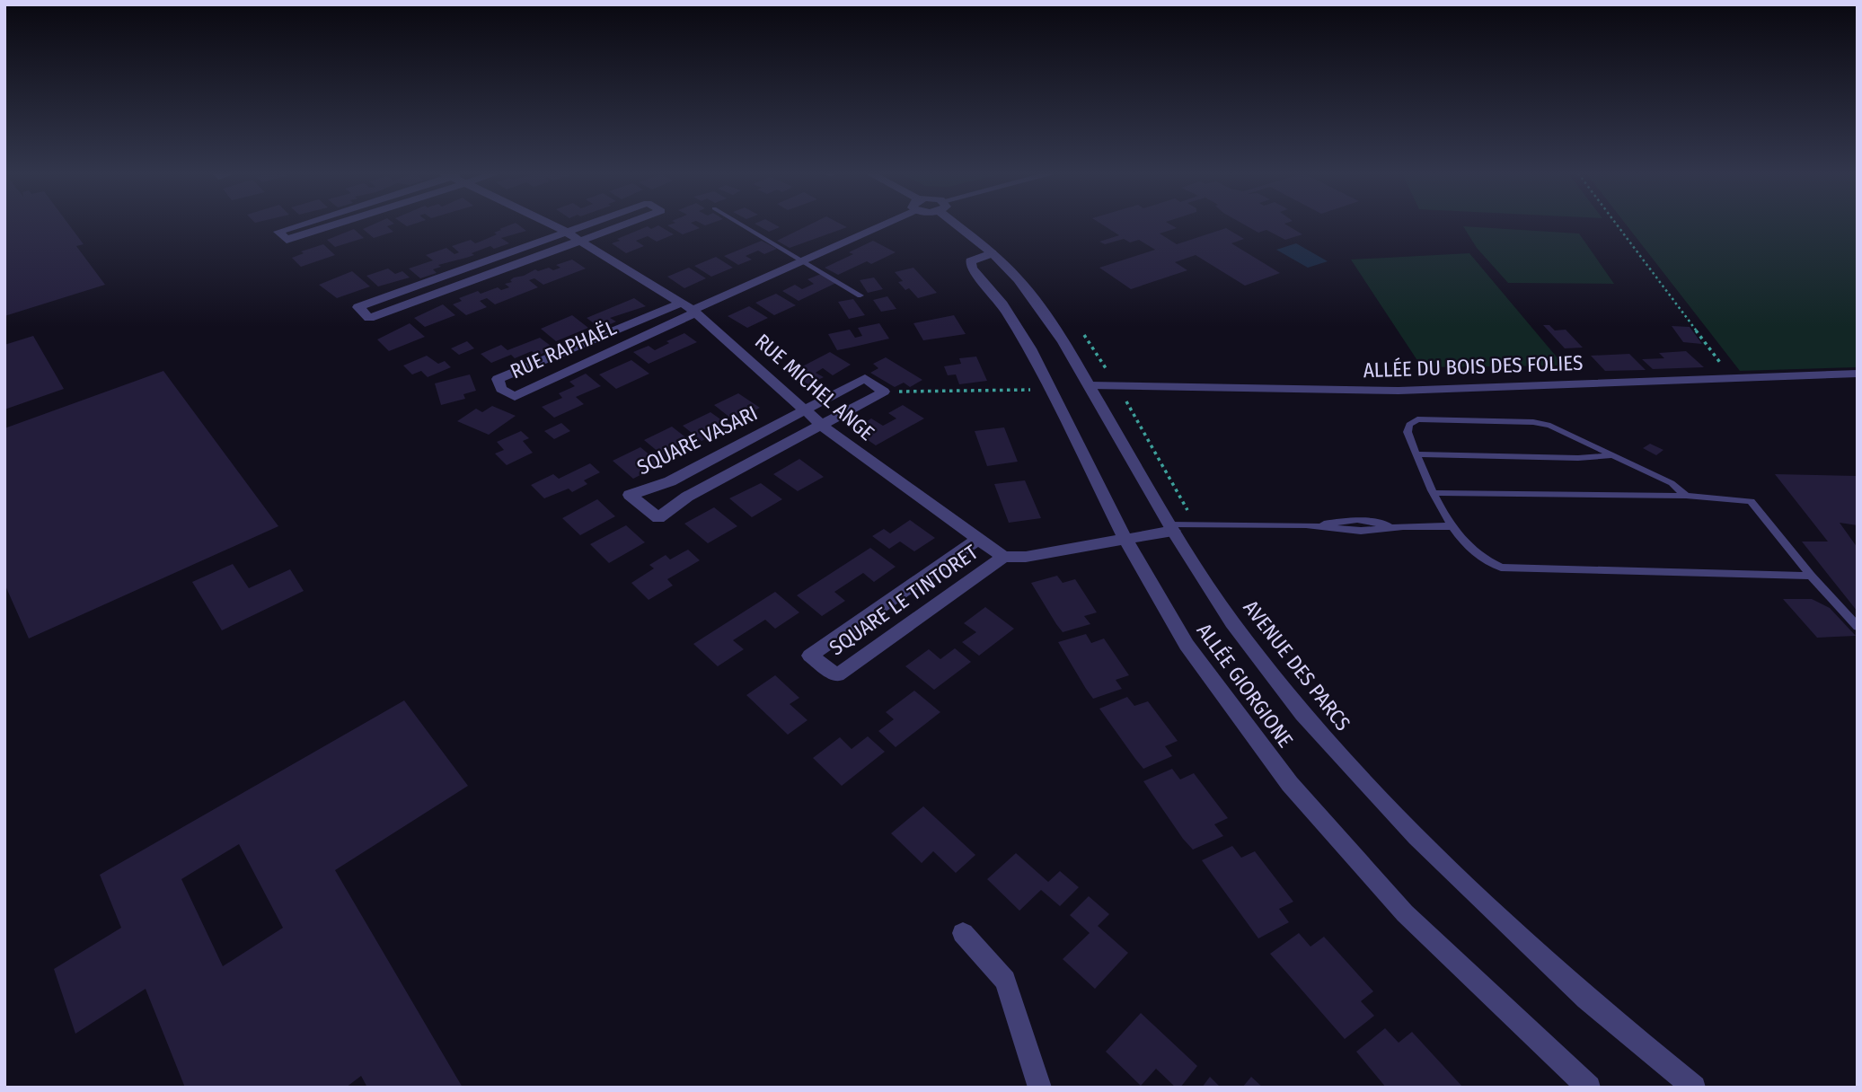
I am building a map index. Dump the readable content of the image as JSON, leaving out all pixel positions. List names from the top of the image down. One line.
{"streets":{"street":["RUE RAPHAËL","ALLÉE DU BOIS DES FOLIES","RUE MICHEL ANGE","SQUARE VASARI","SQUARE LE TINTORET","AVENUE DES PARCS","ALLÉE GIORGIONE"]},"crossings":[["RUE RAPHAËL","RUE MICHEL ANGE"],["ALLÉE DU BOIS DES FOLIES","AVENUE DES PARCS"],["RUE MICHEL ANGE","SQUARE VASARI"],["RUE MICHEL ANGE","SQUARE LE TINTORET"],["AVENUE DES PARCS","ALLÉE GIORGIONE"]]}
